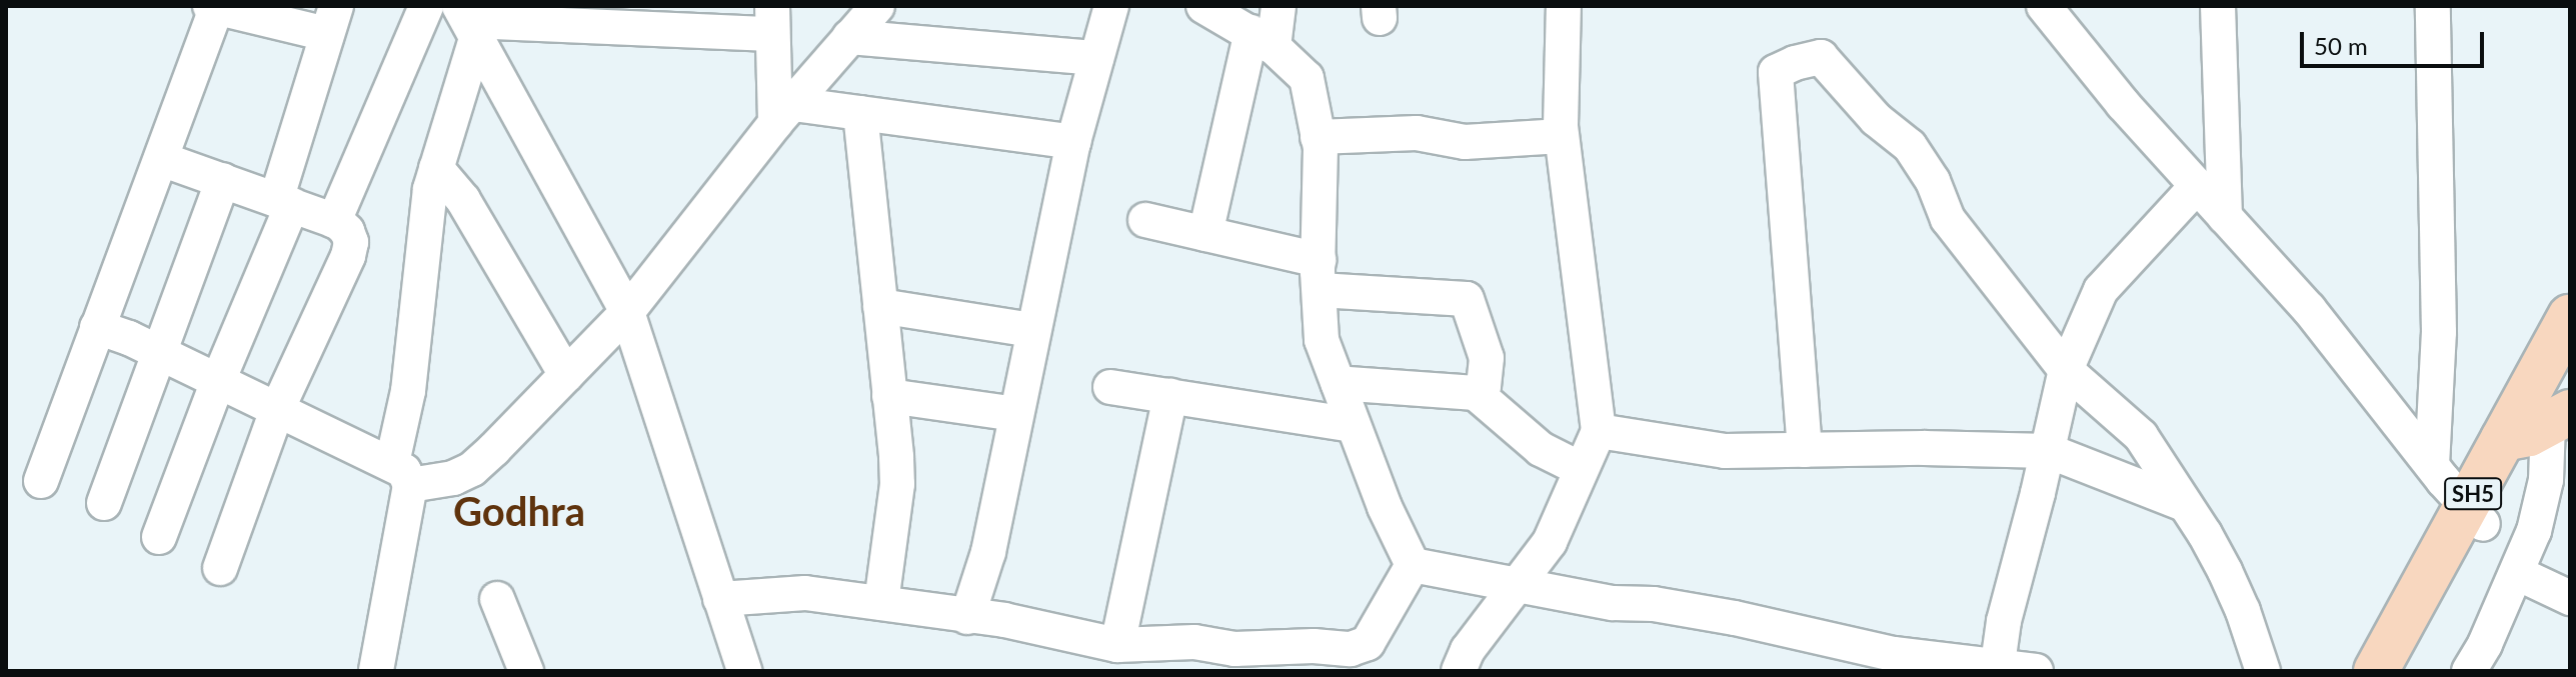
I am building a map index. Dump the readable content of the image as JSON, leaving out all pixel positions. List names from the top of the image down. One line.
{"streets":{"main road":["SH5"]},"districts":["Godhra"],"scale_bar":"50 m"}
